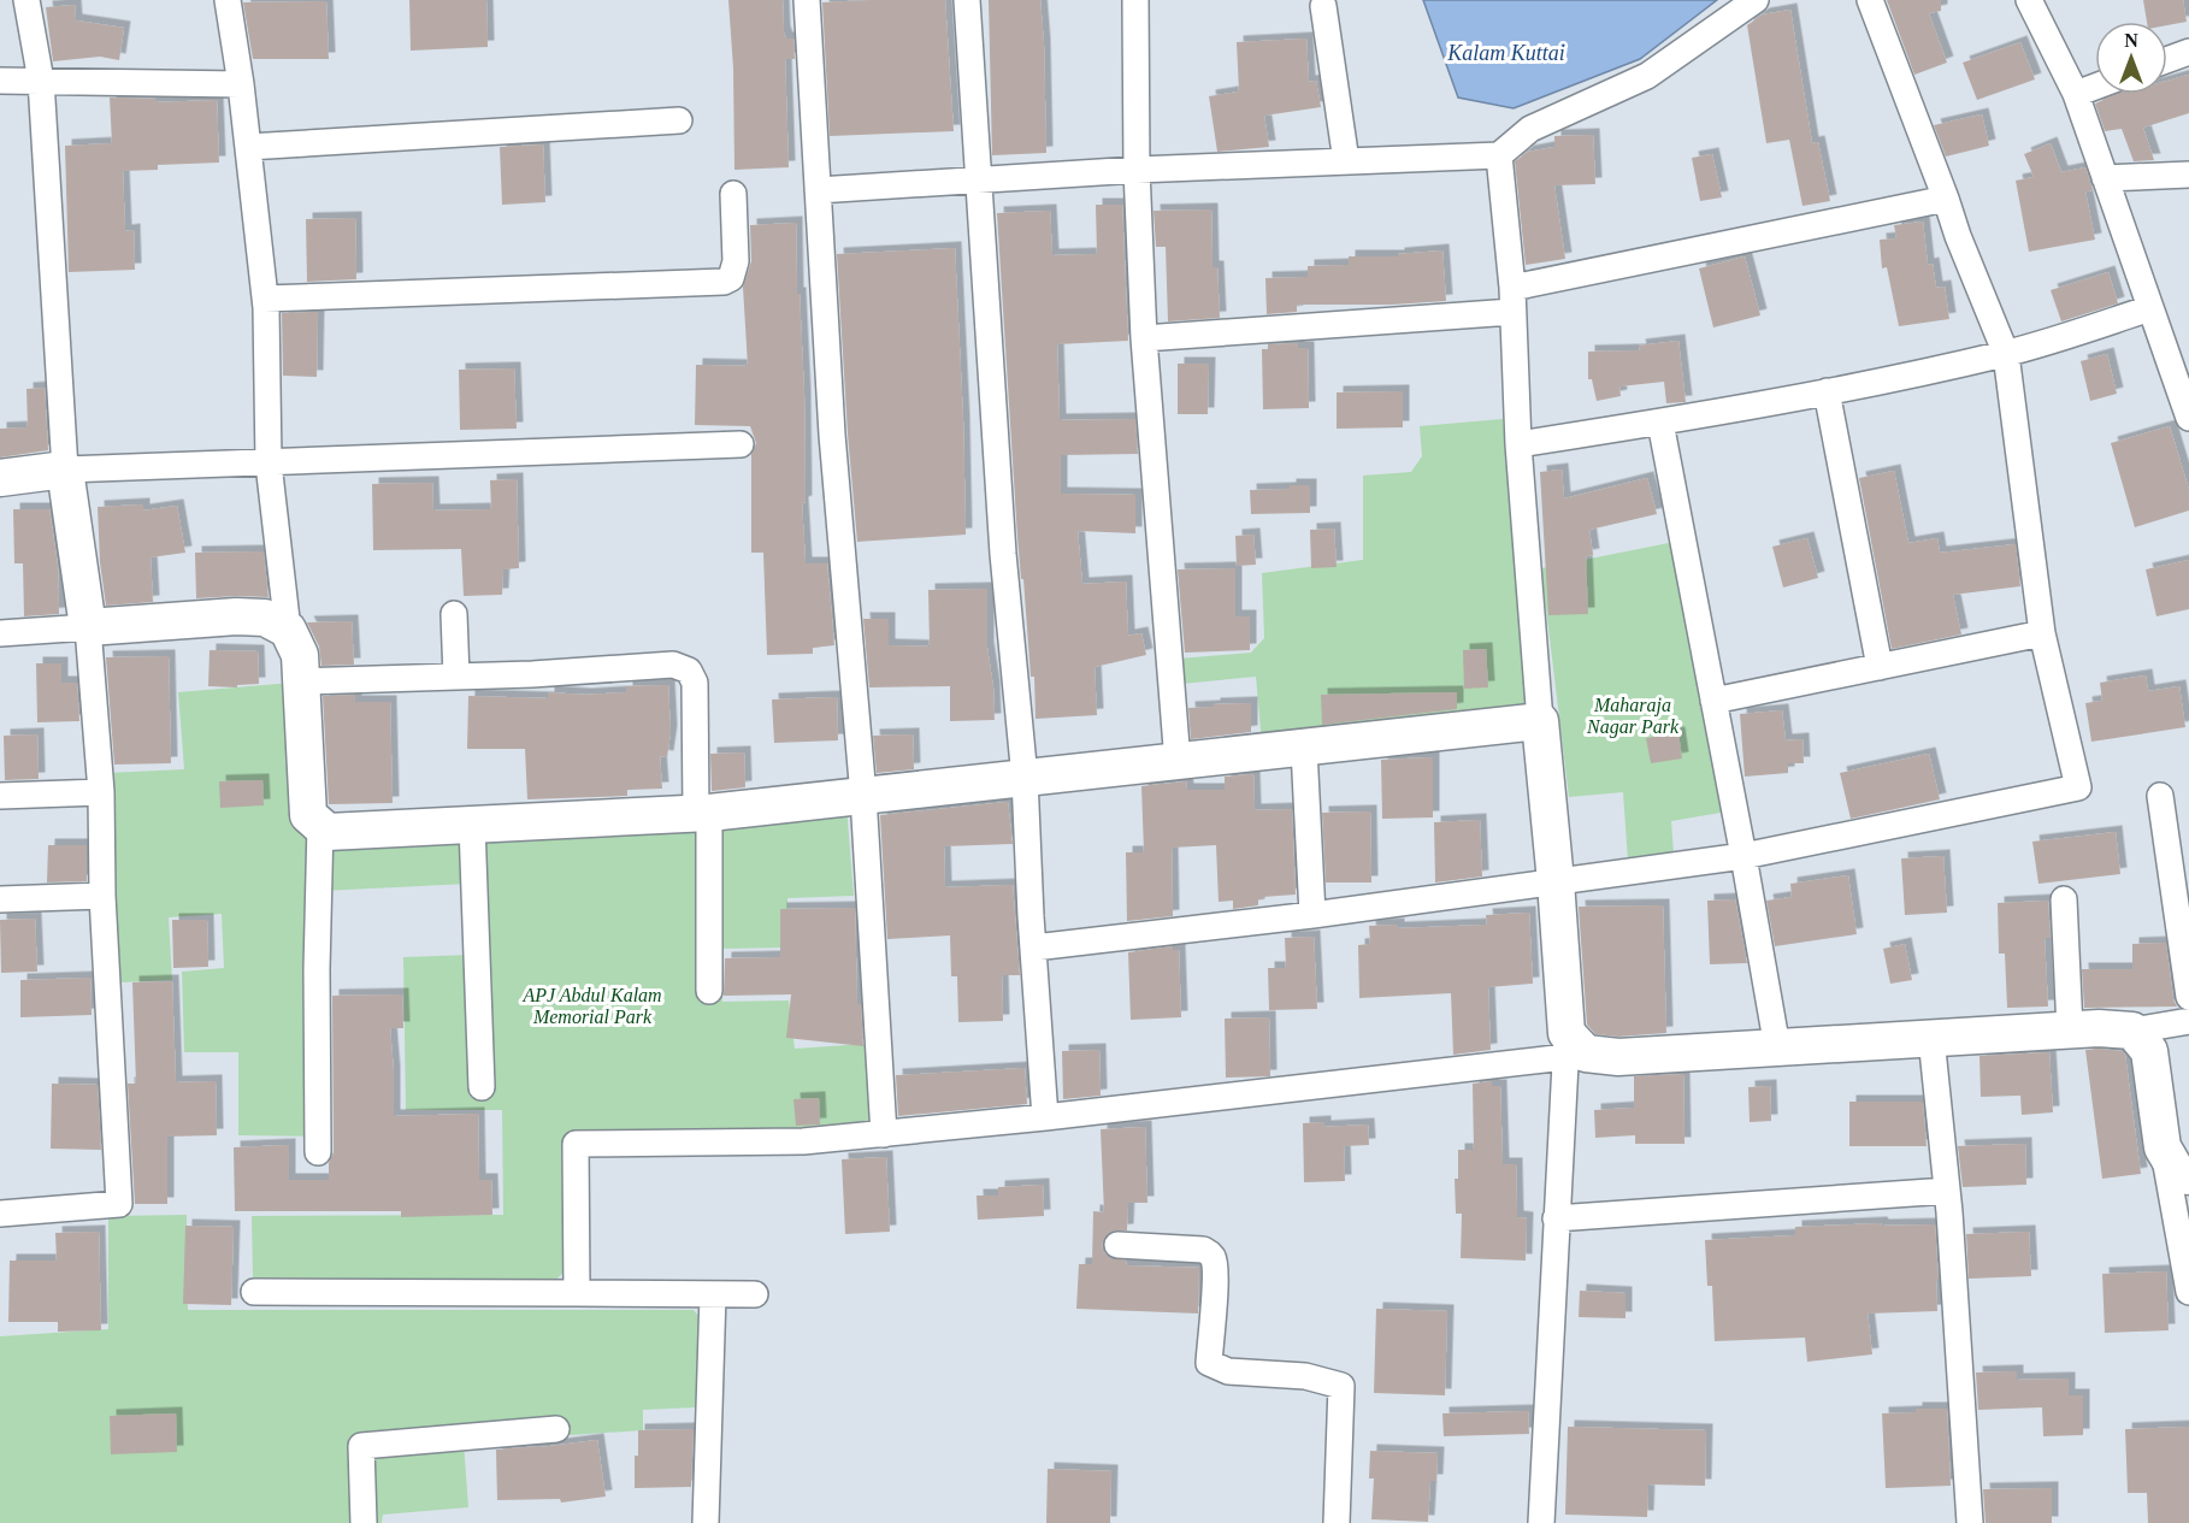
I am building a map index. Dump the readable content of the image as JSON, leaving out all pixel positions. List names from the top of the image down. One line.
{"water":["Kalam Kuttai"],"parks":["Maharaja Nagar Park","APJ Abdul Kalam Memorial Park"],"north":"top"}
